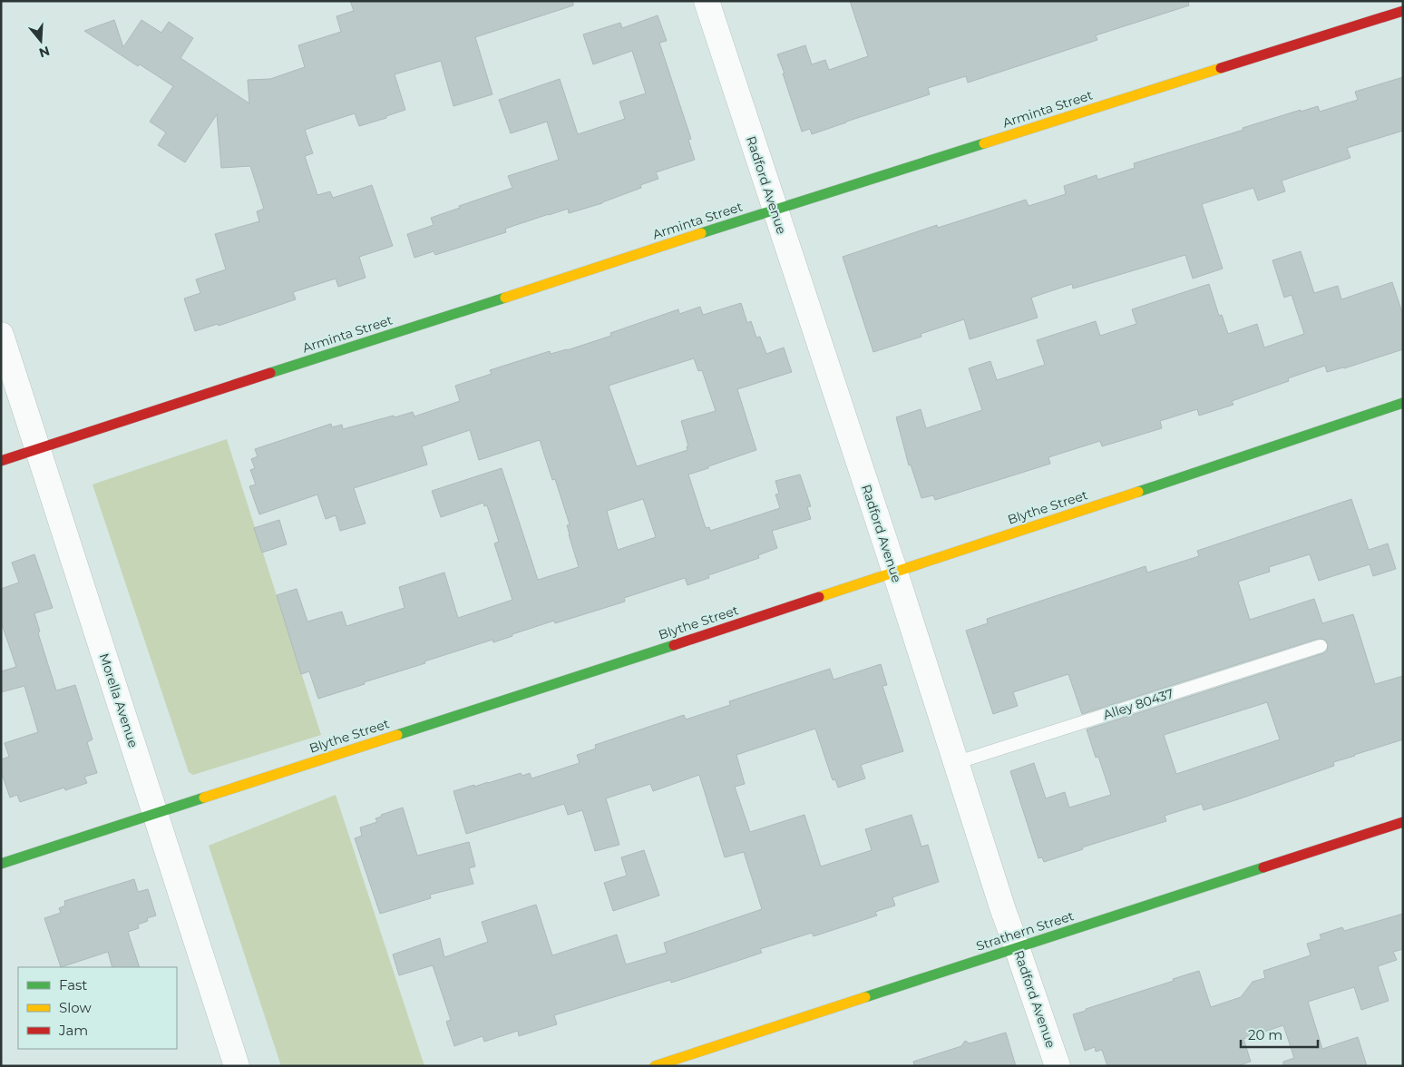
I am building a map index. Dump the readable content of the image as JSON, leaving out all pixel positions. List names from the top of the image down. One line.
{"streets":{"street":["Arminta Street","Radford Avenue","Blythe Street","Morella Avenue","Strathern Street"],"lane":["Alley 80437"]},"crossings":[["Arminta Street","Radford Avenue"],["Arminta Street","Morella Avenue"],["Radford Avenue","Blythe Street"],["Radford Avenue","Alley 80437"],["Radford Avenue","Strathern Street"],["Blythe Street","Morella Avenue"]],"legend":["Fast","Slow","Jam"],"scale_bar":"20 m","north":"bottom"}
